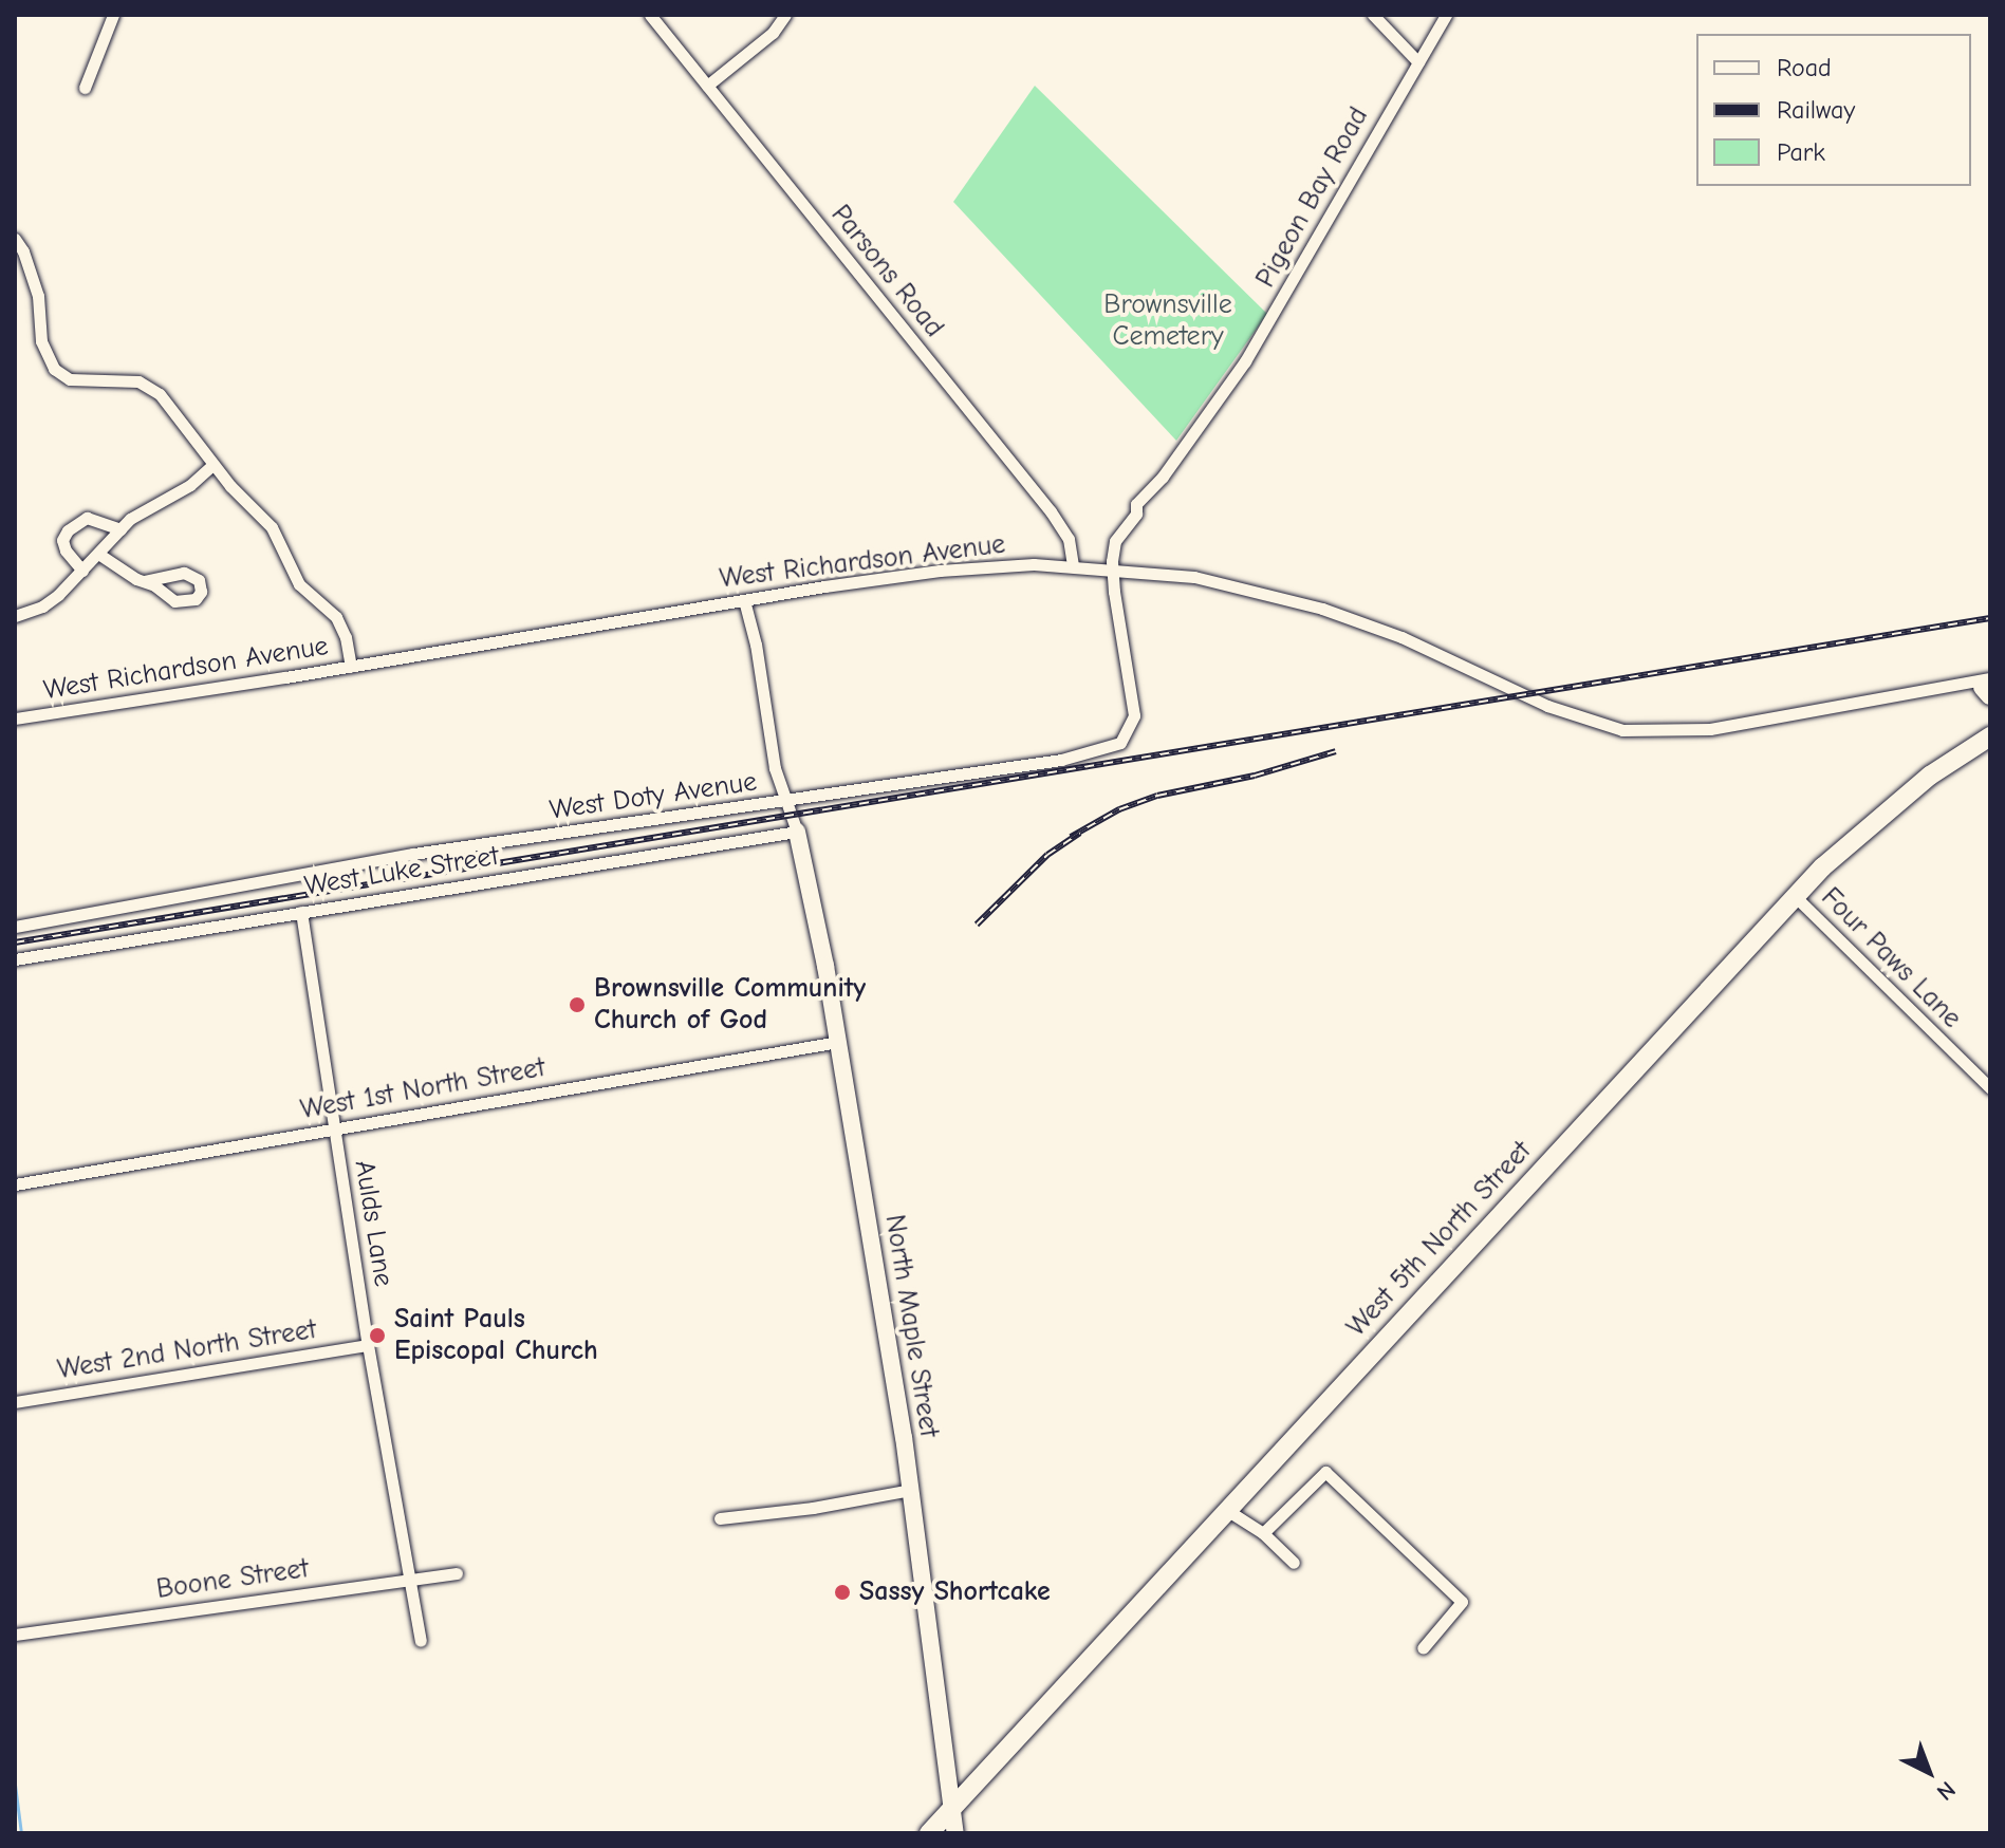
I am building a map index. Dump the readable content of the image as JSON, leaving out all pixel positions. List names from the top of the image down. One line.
{"streets":{"main road":["West 5th North Street"],"street":["Pigeon Bay Road","Parsons Road","West Richardson Avenue","West Doty Avenue","West Luke Street","Four Paws Lane","West 1st North Street","Aulds Lane","North Maple Street","West 2nd North Street","Boone Street"]},"crossings":[["Pigeon Bay Road","West Richardson Avenue"],["Pigeon Bay Road","West Doty Avenue"],["Parsons Road","West Richardson Avenue"],["West Richardson Avenue","West Doty Avenue"],["West Luke Street","Aulds Lane"],["West Luke Street","North Maple Street"],["Four Paws Lane","West 5th North Street"],["West 1st North Street","Aulds Lane"],["West 1st North Street","North Maple Street"],["Aulds Lane","West 2nd North Street"],["Aulds Lane","Boone Street"],["West 5th North Street","North Maple Street"]],"parks":["Brownsville Cemetery"],"places":["Brownsville Community Church of God","Saint Pauls Episcopal Church","Sassy Shortcake"],"legend":["Road","Railway","Park"],"north":"bottom right"}
